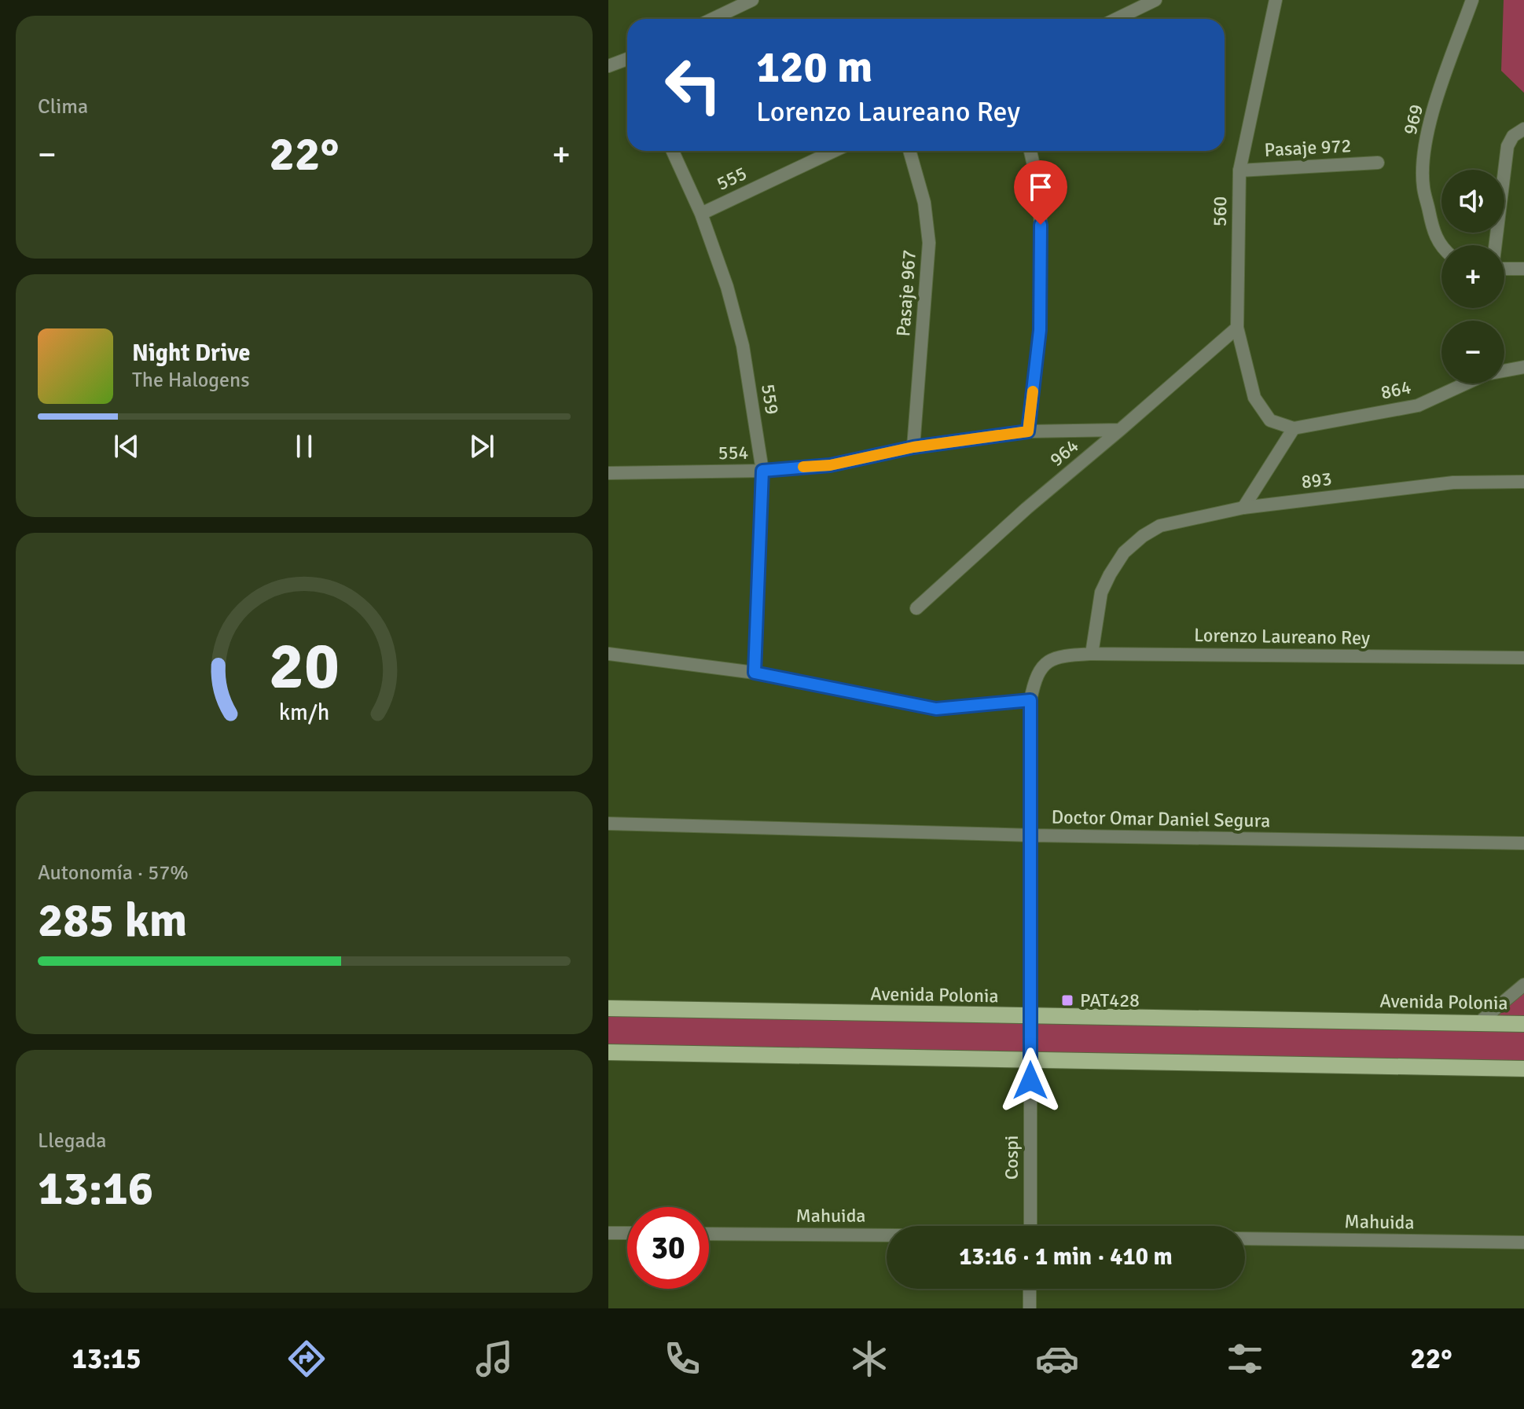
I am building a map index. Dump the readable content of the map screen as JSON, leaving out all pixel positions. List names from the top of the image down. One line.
{"streets":{"main road":["Avenida Polonia"],"street":["969","Pasaje 972","555","560","Pasaje 967","864","559","554","964","893","Lorenzo Laureano Rey","Doctor Omar Daniel Segura","Cospi","Mahuida"]},"crossings":[["Pasaje 972","560"],["555","559"],["560","864"],["560","964"],["Pasaje 967","554"],["559","554"],["554","964"],["893","Lorenzo Laureano Rey"],["Lorenzo Laureano Rey","Cospi"],["Doctor Omar Daniel Segura","Cospi"],["Avenida Polonia","Cospi"]],"places":{"transit":["PAT428"]},"page":{"tile":["Clima",["Autonomía · 57%","285 km"],["Llegada","13:16"]],"turn":["120 m","Lorenzo Laureano Rey"],"heat":["−","22°","+"],"map_buttons":["+","−"],"song":["Night Drive","The Halogens"],"limit":"30","trip":"13:16 · 1 min · 410 m","tabs":["13:15","22°"],"gauge":["20","km/h"]}}
